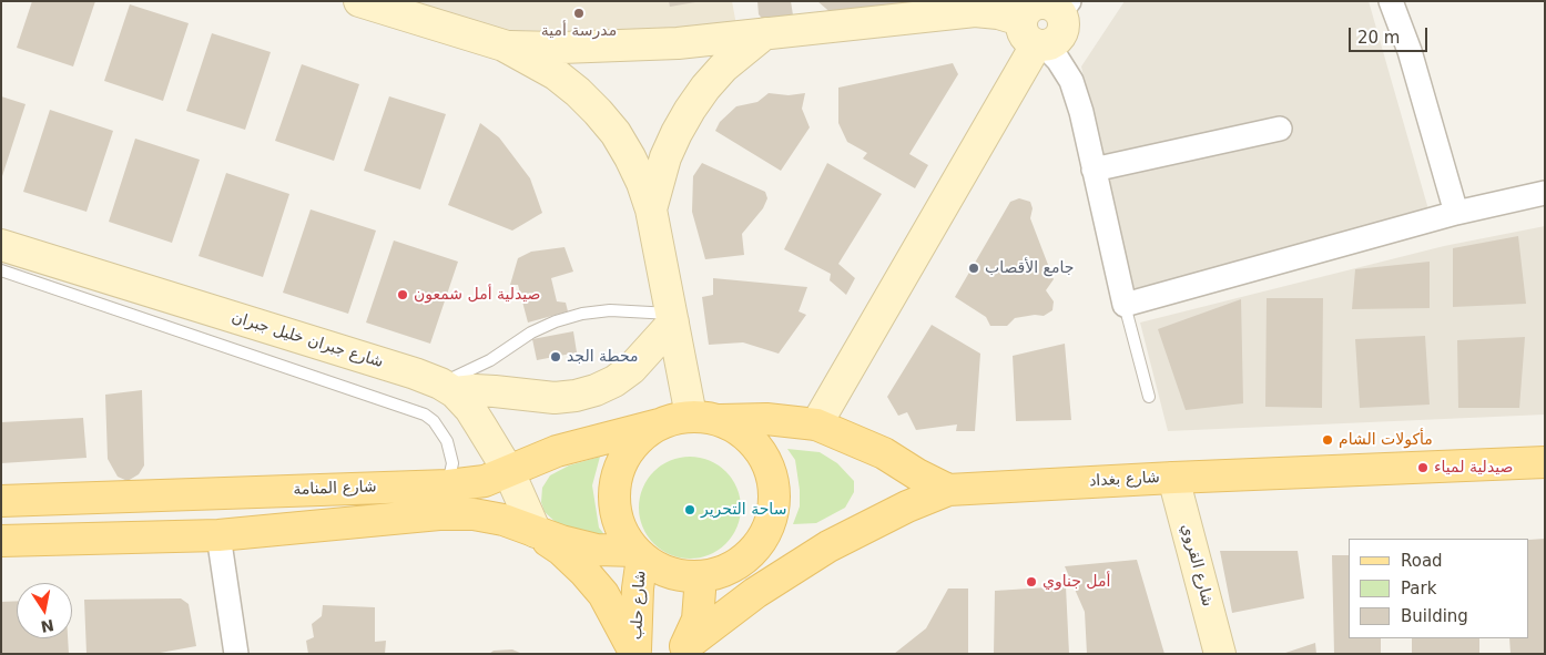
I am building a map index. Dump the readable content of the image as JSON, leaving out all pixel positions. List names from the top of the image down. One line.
{"streets":{"main road":["شارع جبران خليل جبران","شارع بغداد","شارع المنامة","شارع القروي","شارع حلب"]},"crossings":[["شارع بغداد","شارع المنامة"],["شارع بغداد","شارع القروي"],["شارع بغداد","شارع حلب"],["شارع المنامة","شارع حلب"]],"places":["مدرسة أمية","جامع الأقصاب","صيدلية أمل شمعون","محطة الجد","مأكولات الشام","صيدلية لمياء","ساحة التحرير","أمل جناوي"],"legend":["Road","Park","Building"],"scale_bar":"20 m","north":"bottom"}
